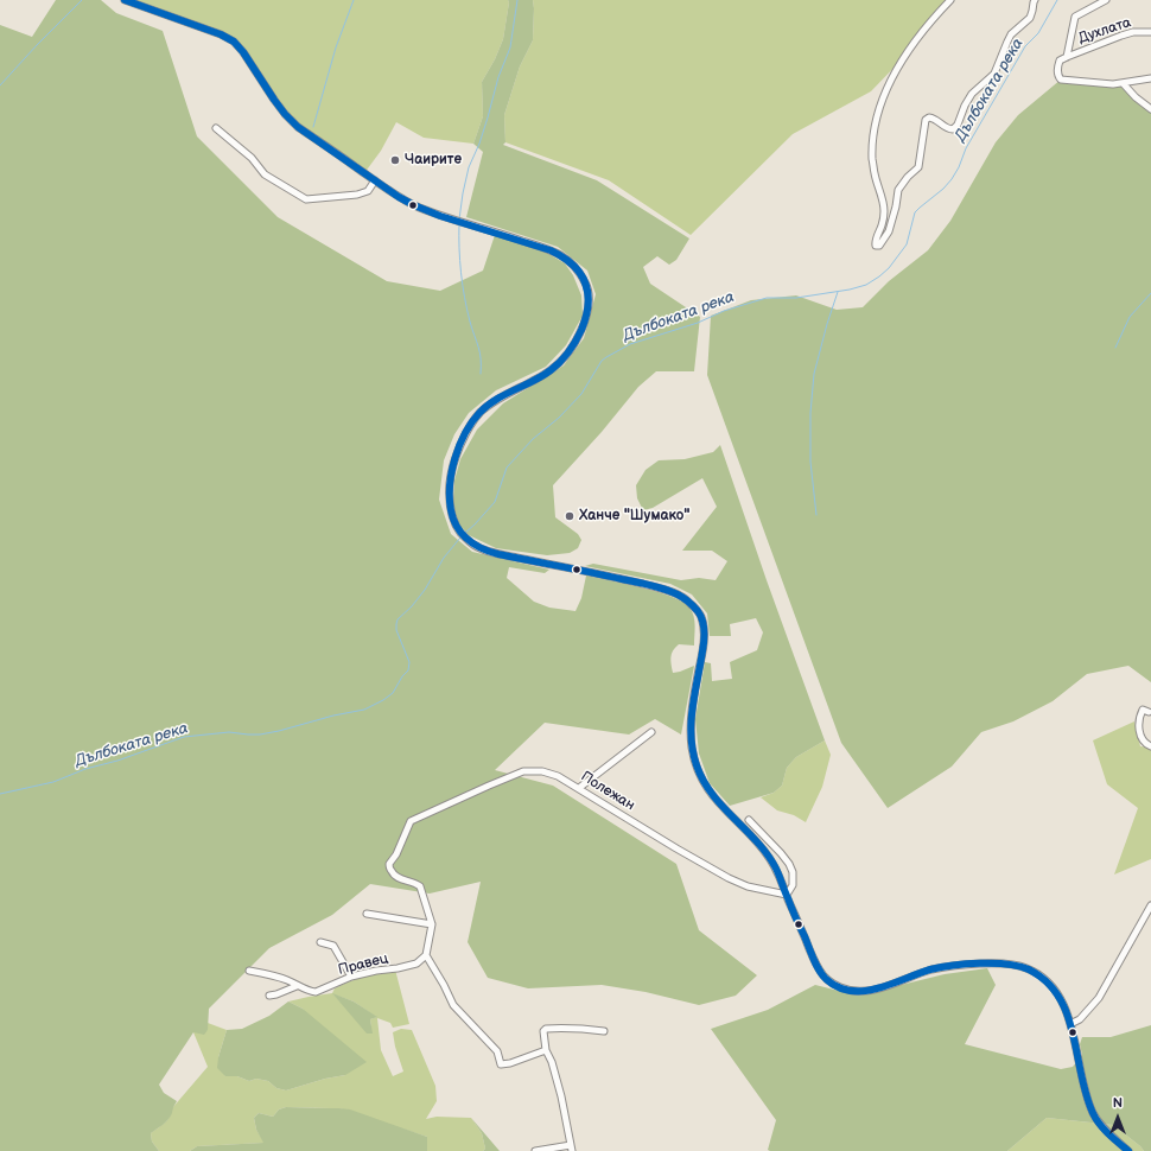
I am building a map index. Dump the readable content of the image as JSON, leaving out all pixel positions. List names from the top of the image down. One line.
{"streets":{"street":["Духлата","Полежан","Правец"]},"water":["Дълбоката река"],"places":["Чаирите","Ханче \"Шумако\""],"north":"top"}
